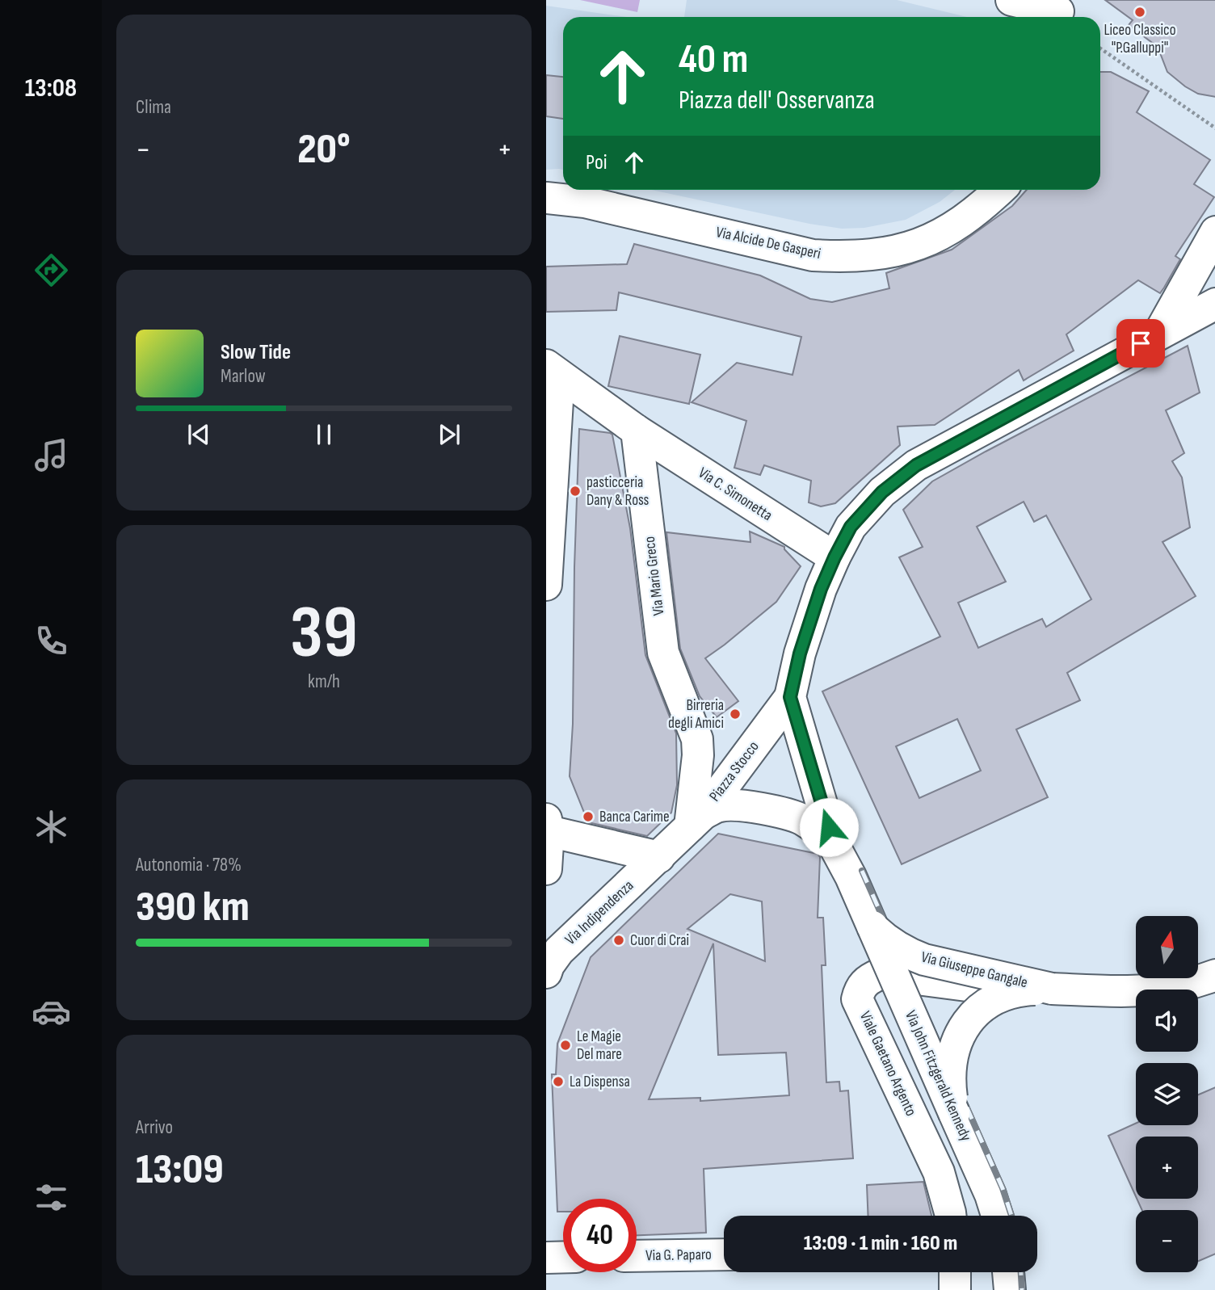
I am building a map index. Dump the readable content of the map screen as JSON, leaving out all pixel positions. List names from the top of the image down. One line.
{"streets":{"street":["Via Alcide De Gasperi","Via C. Simonetta","Via Mario Greco","Piazza Stocco","Via Indipendenza","Via Giuseppe Gangale","Viale Gaetano Argento","Via John Fitzgerald Kennedy","Via G. Paparo"]},"crossings":[["Via C. Simonetta","Via Mario Greco"],["Via Mario Greco","Piazza Stocco"],["Via Mario Greco","Via Indipendenza"],["Piazza Stocco","Via Indipendenza"],["Piazza Stocco","Via John Fitzgerald Kennedy"],["Via Giuseppe Gangale","Via John Fitzgerald Kennedy"]],"places":["Liceo Classico \"P.Galluppi\"","pasticceria Dany & Ross","Birreria degli Amici","Banca Carime","Cuor di Crai","Le Magie Del mare","La Dispensa"],"north":"top","page":{"tabs":"13:08","tile":["Clima",["39","km/h"],["Autonomia · 78%","390 km"],["Arrivo","13:09"]],"turn":["40 m","Piazza dell' Osservanza"],"heat":["−","20°","+"],"then":"Poi","song":["Slow Tide","Marlow"],"map_buttons":["+","−"],"limit":"40","trip":"13:09 · 1 min · 160 m"}}
